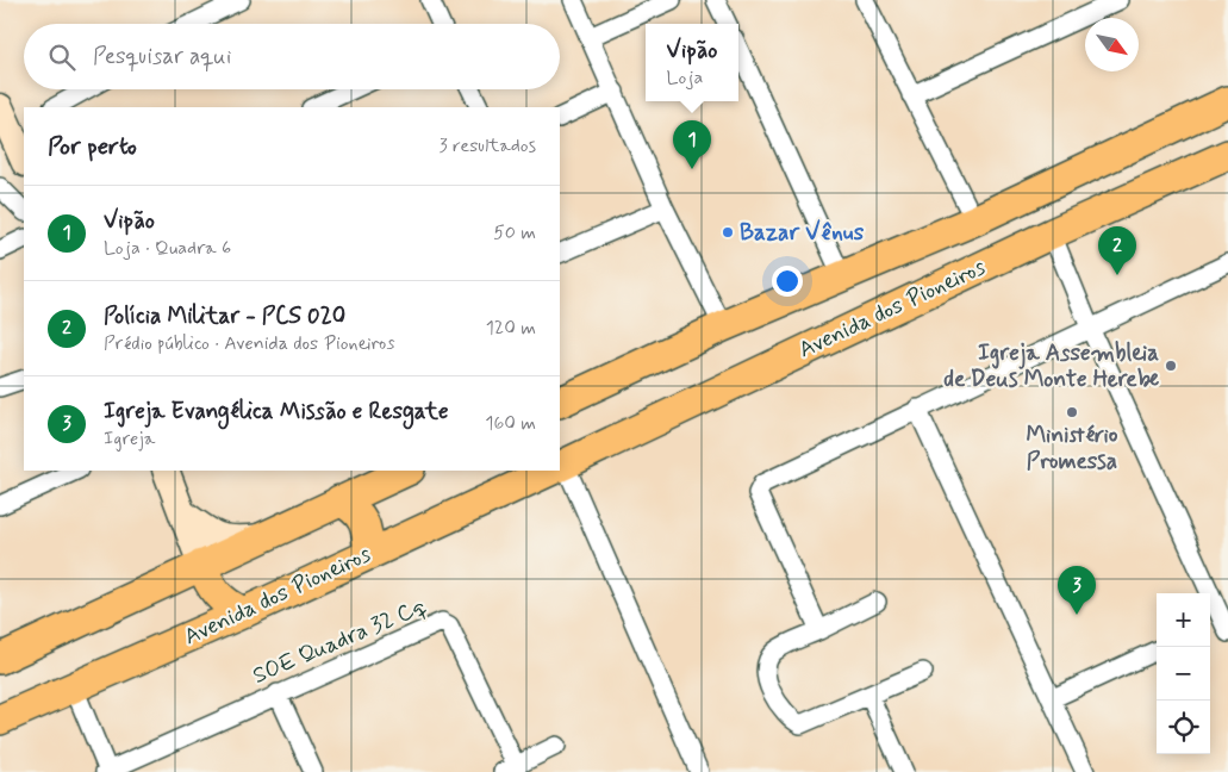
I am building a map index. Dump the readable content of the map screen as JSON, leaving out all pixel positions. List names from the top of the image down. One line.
{"streets":{"main road":["Avenida dos Pioneiros"],"street":["SOE Quadra 32 Cq"]},"crossings":[["Avenida dos Pioneiros","SOE Quadra 32 Cq"]],"places":["Bazar Vênus","Igreja Assembleia de Deus Monte Herebe","Ministério Promessa"],"north":"bottom right","page":{"popup":["Vipão","Loja"],"search":"Pesquisar aqui","heading":["Por perto","3 resultados"],"pins":["1","2","3"],"list":[{"mark":"1","name":"Vipão","note":"Loja · Quadra 6","value":"50 m"},{"mark":"2","name":"Polícia Militar - PCS 020","note":"Prédio público · Avenida dos Pioneiros","value":"120 m"},{"mark":"3","name":"Igreja Evangélica Missão e Resgate","note":"Igreja","value":"160 m"}],"map_buttons":["+","−"]}}
